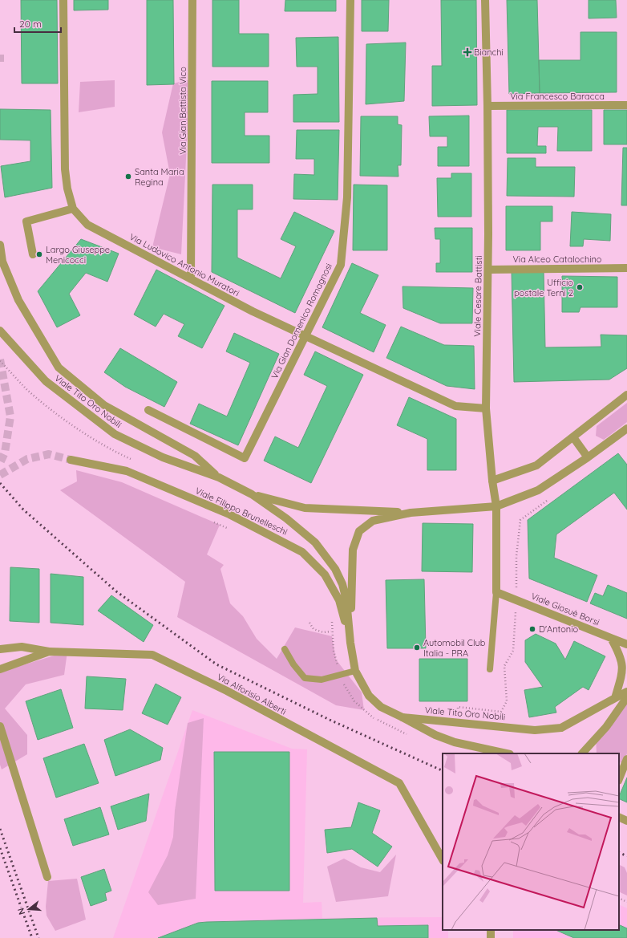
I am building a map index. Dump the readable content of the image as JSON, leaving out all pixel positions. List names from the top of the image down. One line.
{"streets":{"street":["Via Francesco Baracca","Via Gian Battista Vico","Via Alceo Catalochino","Via Ludovico Antonio Muratori","Viale Cesare Battisti","Via Gian Domenico Romagnosi","Viale Tito Oro Nobili","Viale Filippo Brunelleschi","Viale Giosuè Borsi","Via Alforisio Alberti"]},"crossings":[["Via Francesco Baracca","Viale Cesare Battisti"],["Via Gian Battista Vico","Via Ludovico Antonio Muratori"],["Via Alceo Catalochino","Viale Cesare Battisti"],["Via Ludovico Antonio Muratori","Viale Cesare Battisti"],["Via Ludovico Antonio Muratori","Via Gian Domenico Romagnosi"],["Viale Cesare Battisti","Viale Tito Oro Nobili"],["Viale Cesare Battisti","Viale Giosuè Borsi"],["Viale Tito Oro Nobili","Viale Filippo Brunelleschi"]],"places":{"health":["Bianchi"],"other":["Santa Maria Regina","Largo Giuseppe Menicocci","Ufficio postale Terni 2","D'Antonio","Automobil Club Italia - PRA"]},"scale_bar":"20 m","north":"left"}
